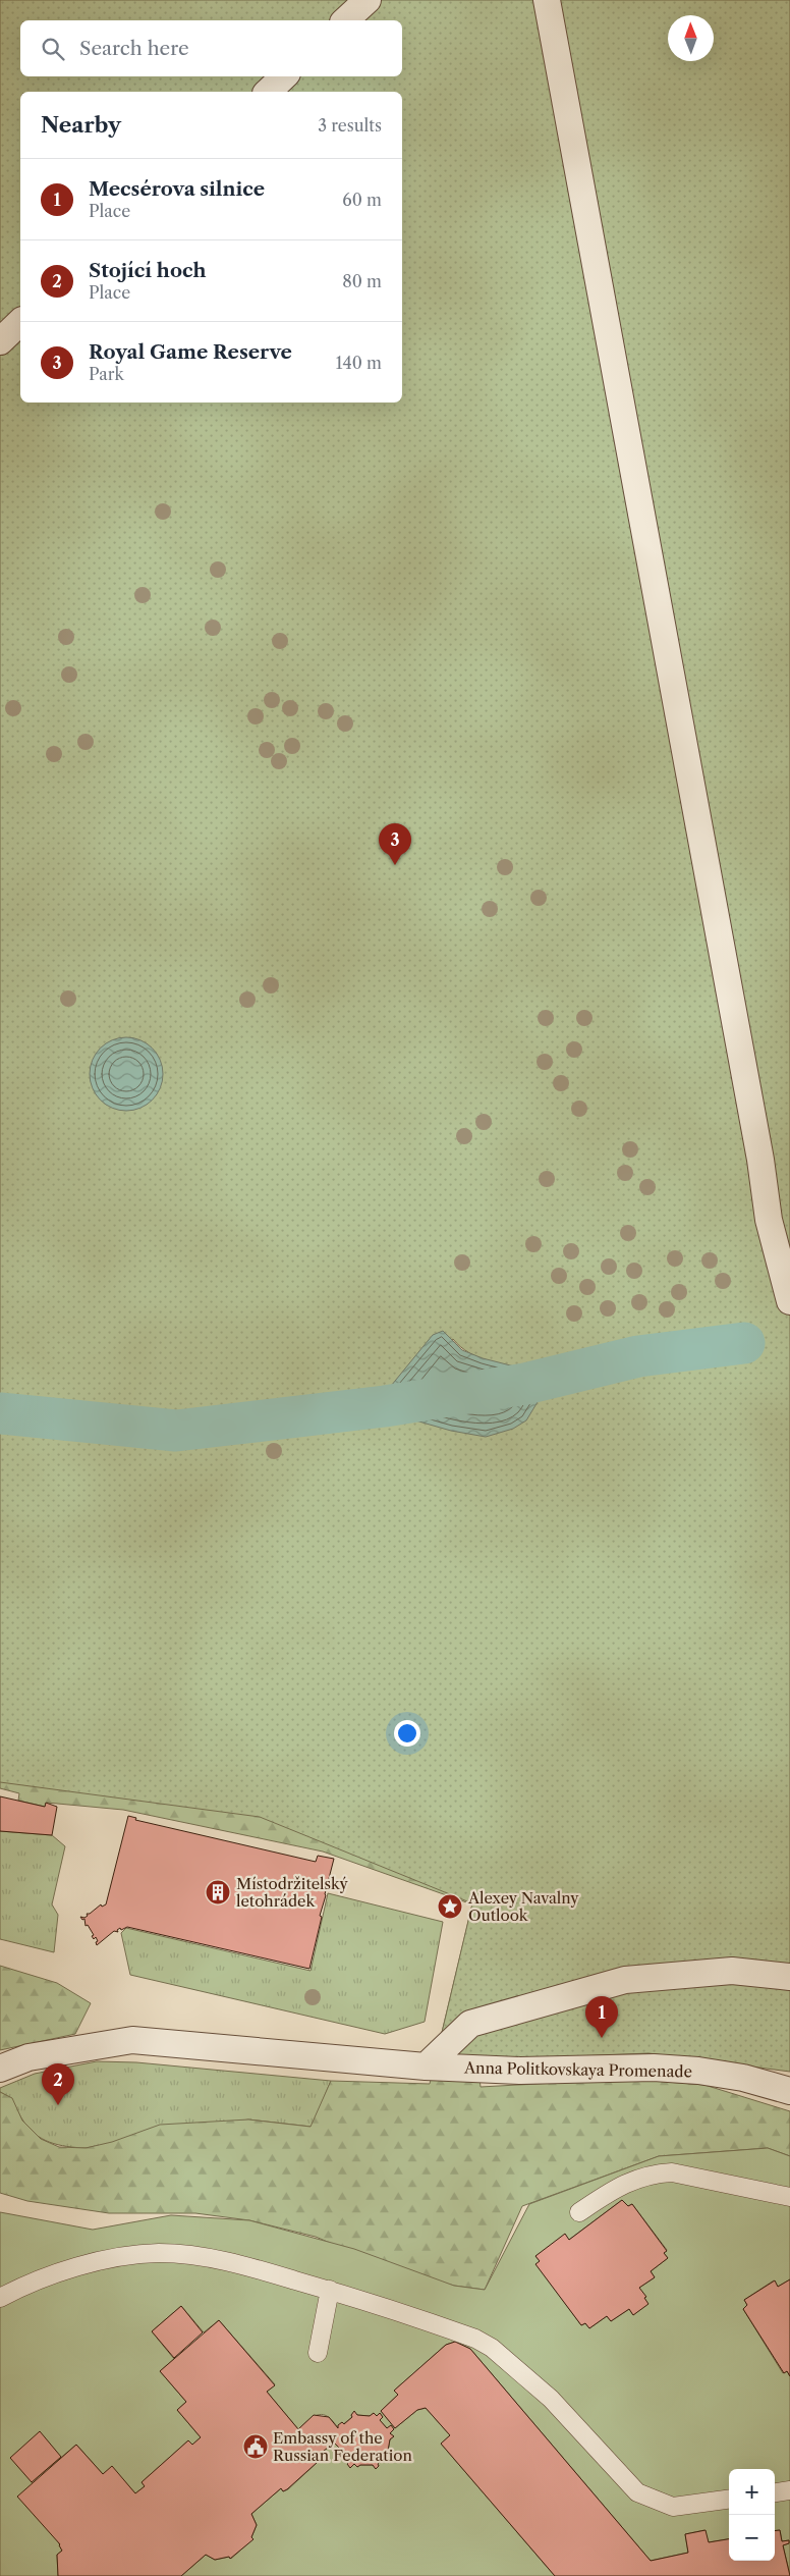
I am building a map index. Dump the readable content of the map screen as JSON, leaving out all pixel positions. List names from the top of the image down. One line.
{"streets":{"street":["Anna Politkovskaya Promenade"]},"places":{"building":["Místodržitelský letohrádek"],"place":["Alexey Navalny Outlook"],"public building":["Embassy of the Russian Federation"]},"north":"top","page":{"search":"Search here","heading":["Nearby","3 results"],"list":[{"mark":"1","name":"Mecsérova silnice","note":"Place","value":"60 m"},{"mark":"2","name":"Stojící hoch","note":"Place","value":"80 m"},{"mark":"3","name":"Royal Game Reserve","note":"Park","value":"140 m"}],"pins":["3","1","2"],"map_buttons":["+","−"]}}
